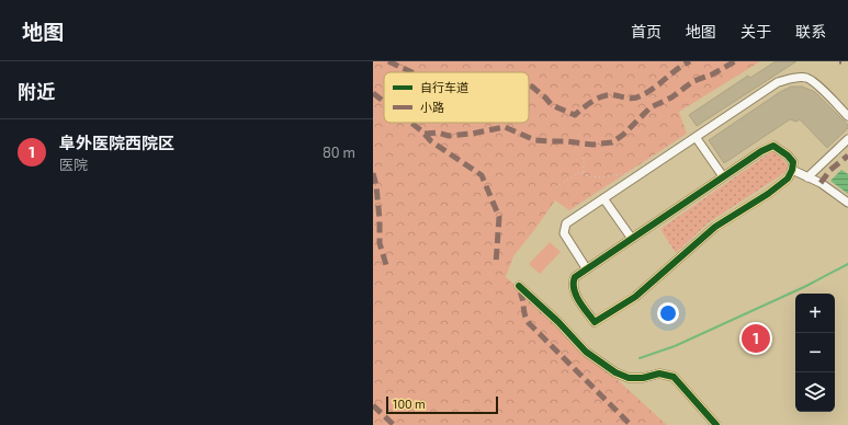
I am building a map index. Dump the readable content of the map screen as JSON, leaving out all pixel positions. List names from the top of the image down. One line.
{"legend":["自行车道","小路"],"scale_bar":"100 m","page":{"header":"地图","nav":["首页","地图","关于","联系"],"heading":"附近","list":[{"mark":"1","name":"阜外医院西院区","note":"医院","value":"80 m"}],"map_buttons":["+","−"],"pins":"1","scale":"100 m"}}
